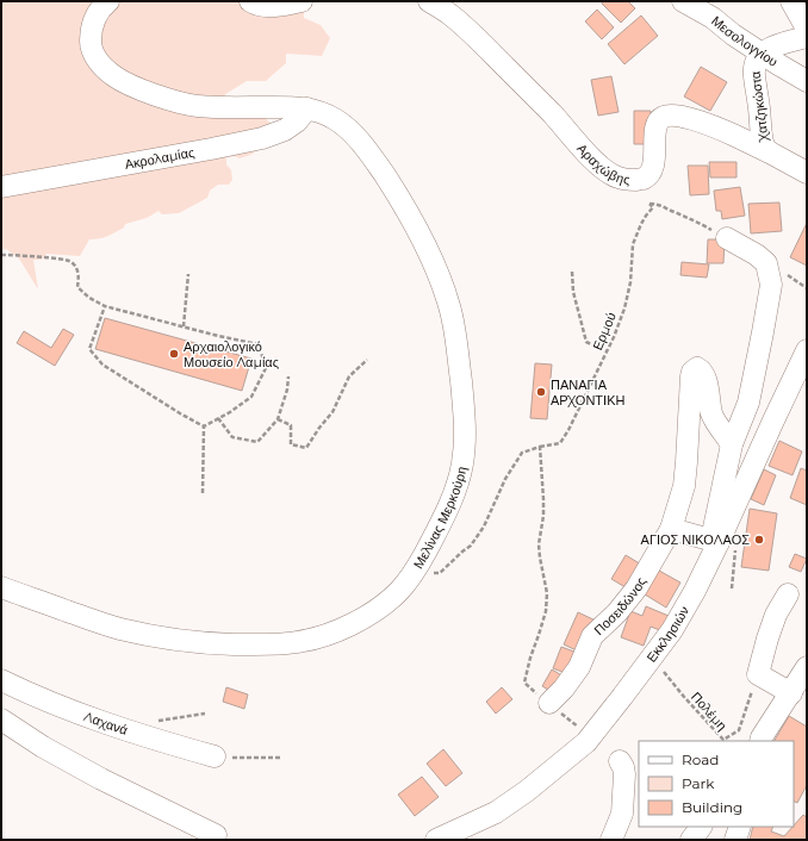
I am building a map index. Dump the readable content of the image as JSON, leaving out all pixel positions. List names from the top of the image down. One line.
{"streets":{"street":["Μεσολογγίου","Χατζηκώστα","Ακρολαμίας","Αραχώβης","Μελίνας Μερκούρη","Ποσειδώνος","Εκκλησιών","Λαχανά"],"path":["Ερμού","Πολέμη"]},"crossings":[["Μεσολογγίου","Χατζηκώστα"],["Χατζηκώστα","Αραχώβης"],["Ακρολαμίας","Μελίνας Μερκούρη"],["Εκκλησιών","Πολέμη"]],"places":["Αρχαιολογικό Μουσείο Λαμίας","ΠΑΝΑΓΙΑ ΑΡΧΟΝΤΙΚΗ","ΑΓΙΟΣ ΝΙΚΟΛΑΟΣ"],"legend":["Road","Park","Building"]}
